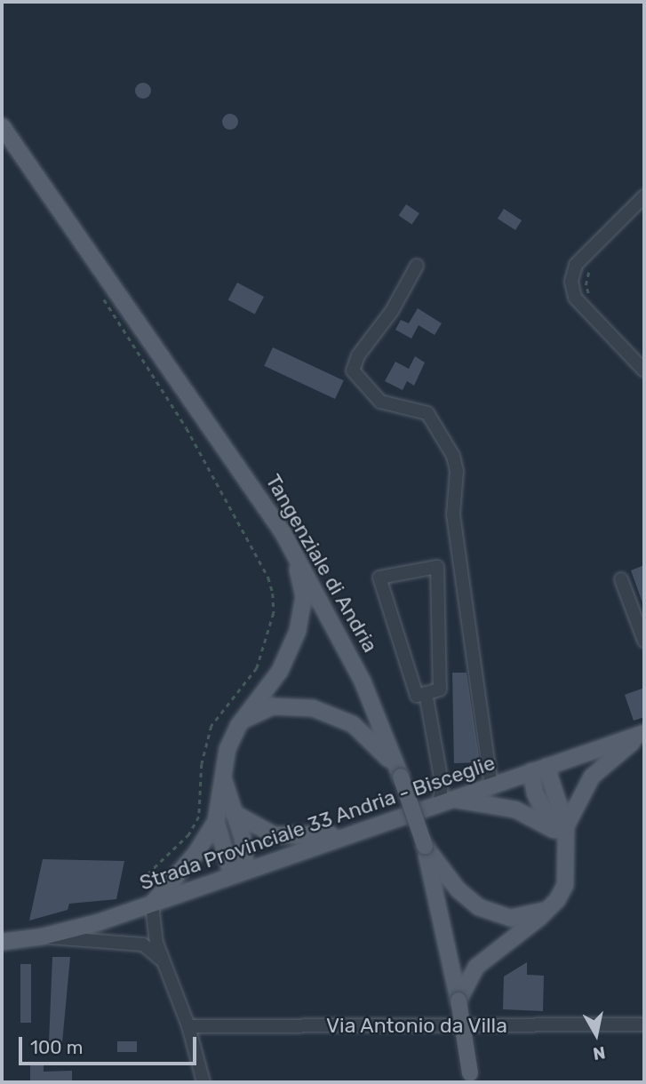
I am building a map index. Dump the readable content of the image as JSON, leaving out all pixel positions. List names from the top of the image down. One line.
{"streets":{"main road":["Tangenziale di Andria","Strada Provinciale 33 Andria - Bisceglie"],"street":["Via Antonio da Villa"]},"scale_bar":"100 m","north":"bottom"}
